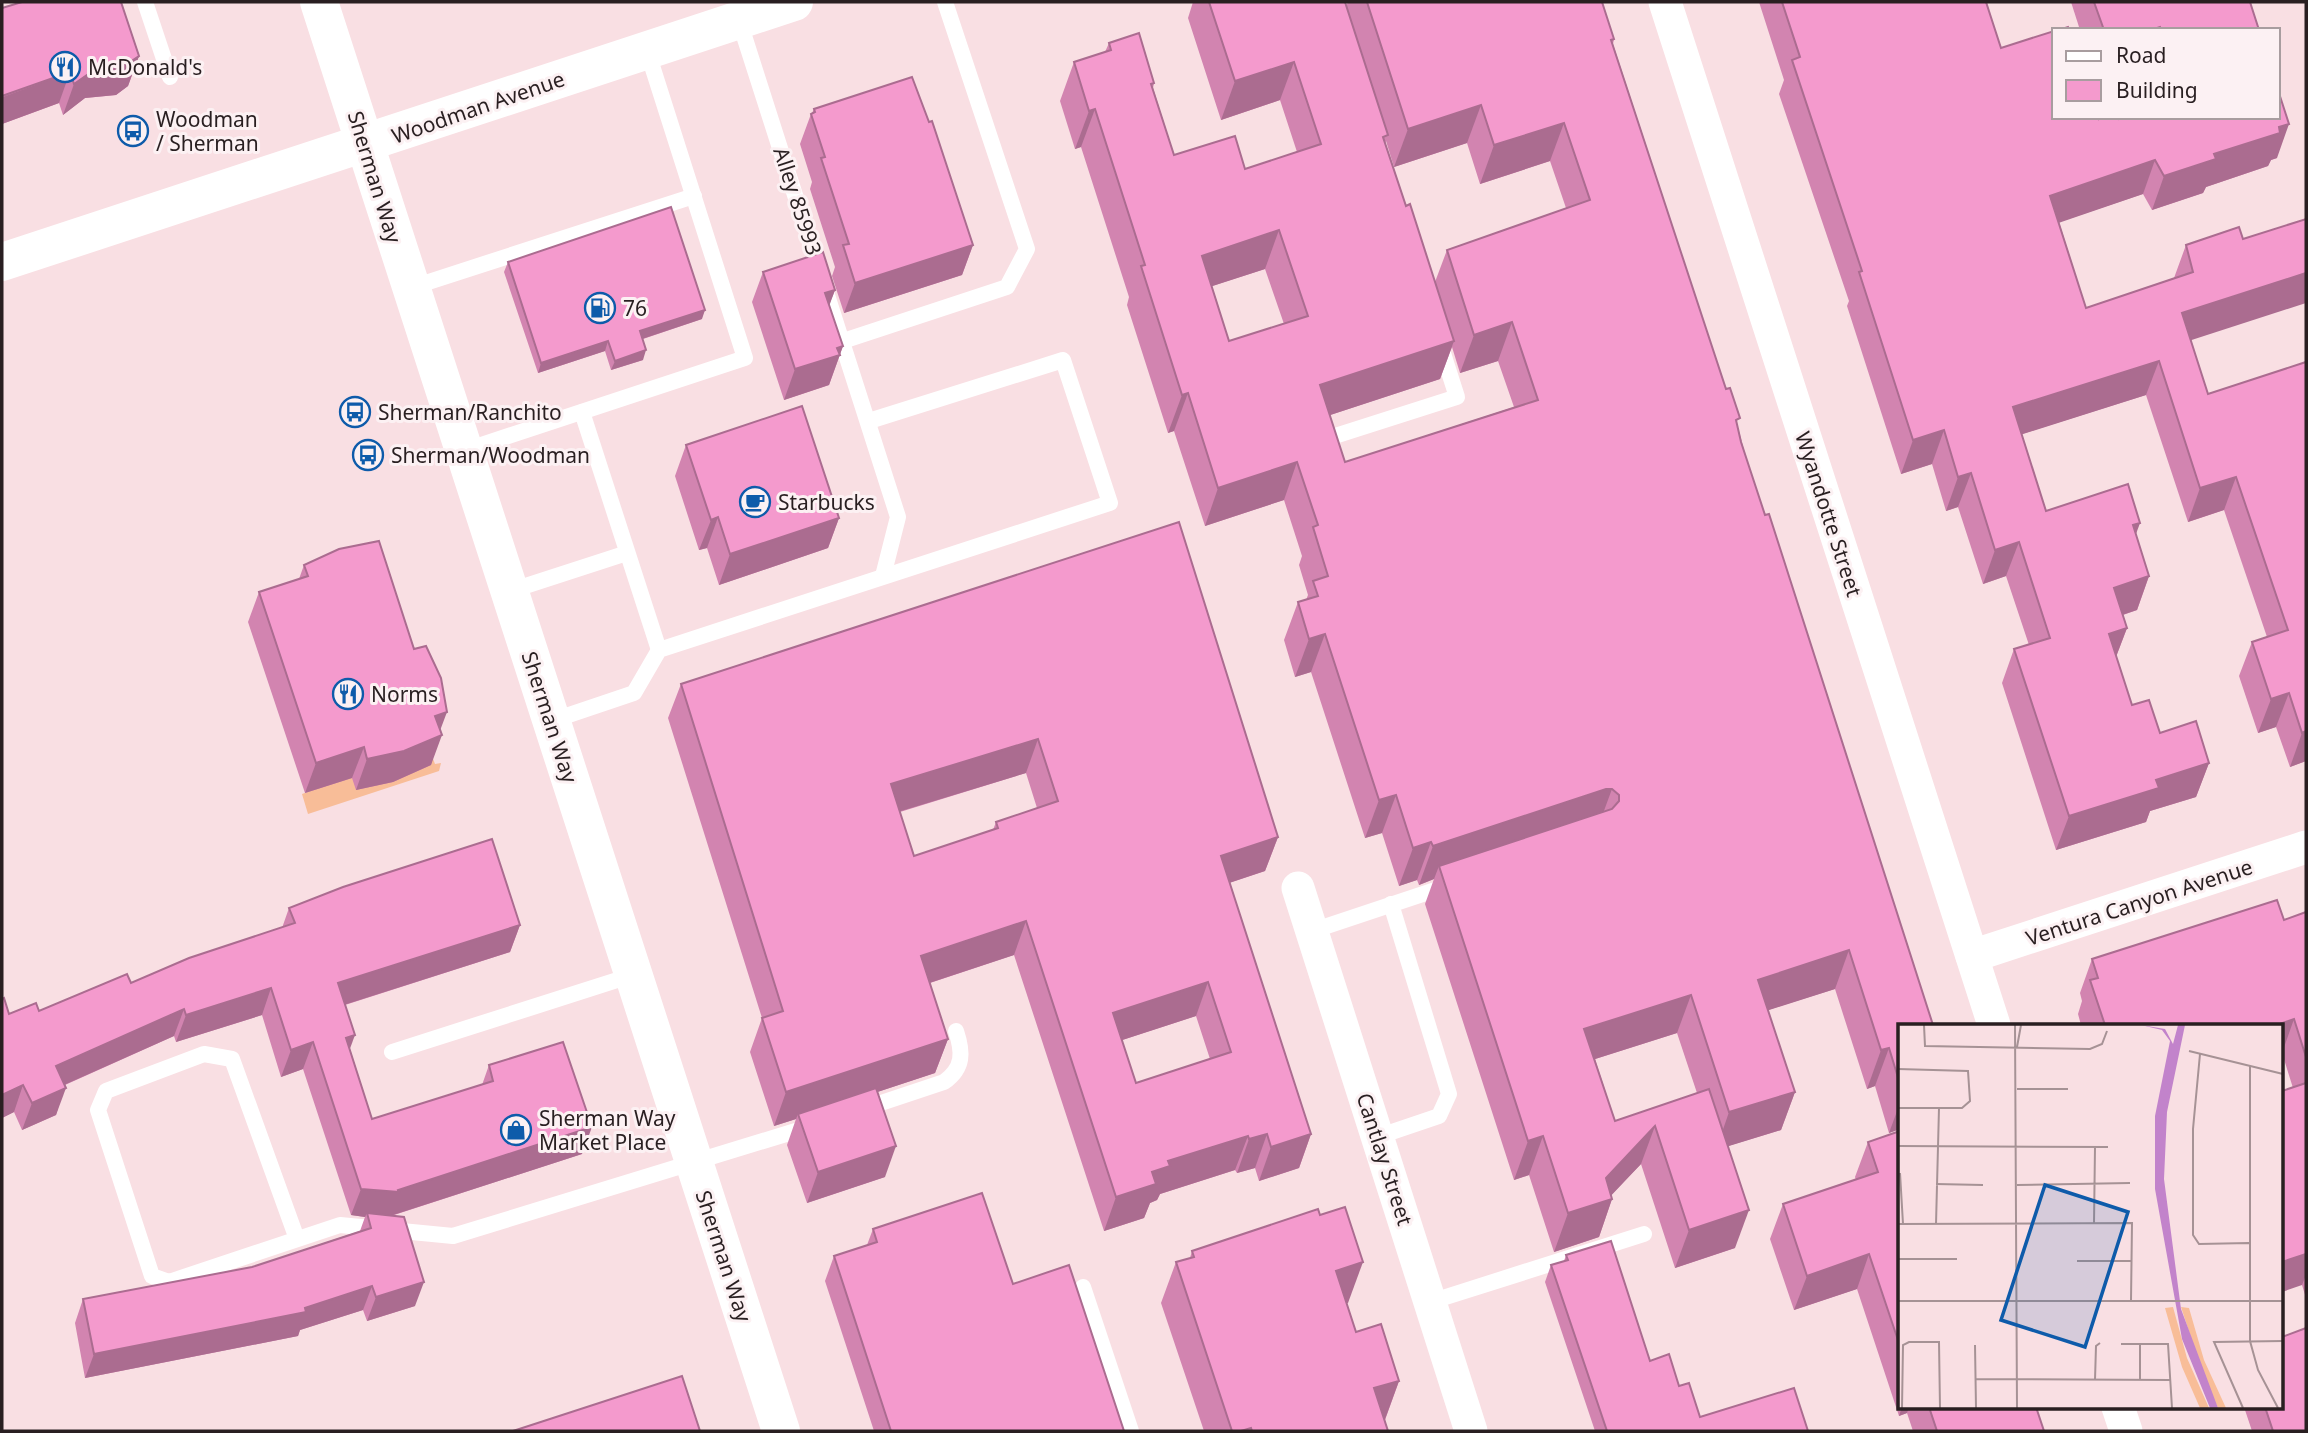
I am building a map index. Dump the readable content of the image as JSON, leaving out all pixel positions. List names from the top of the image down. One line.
{"streets":{"main road":["Woodman Avenue","Sherman Way"],"street":["Wyandotte Street","Ventura Canyon Avenue","Cantlay Street"],"lane":["Alley 85993"]},"crossings":[["Woodman Avenue","Sherman Way"],["Woodman Avenue","Alley 85993"],["Wyandotte Street","Ventura Canyon Avenue"]],"places":{"restaurant":["McDonald's","Norms"],"bus stop":["Woodman / Sherman","Sherman/Ranchito","Sherman/Woodman"],"fuel station":["76"],"cafe":["Starbucks"],"shop":["Sherman Way Market Place"]},"legend":["Road","Building"]}
